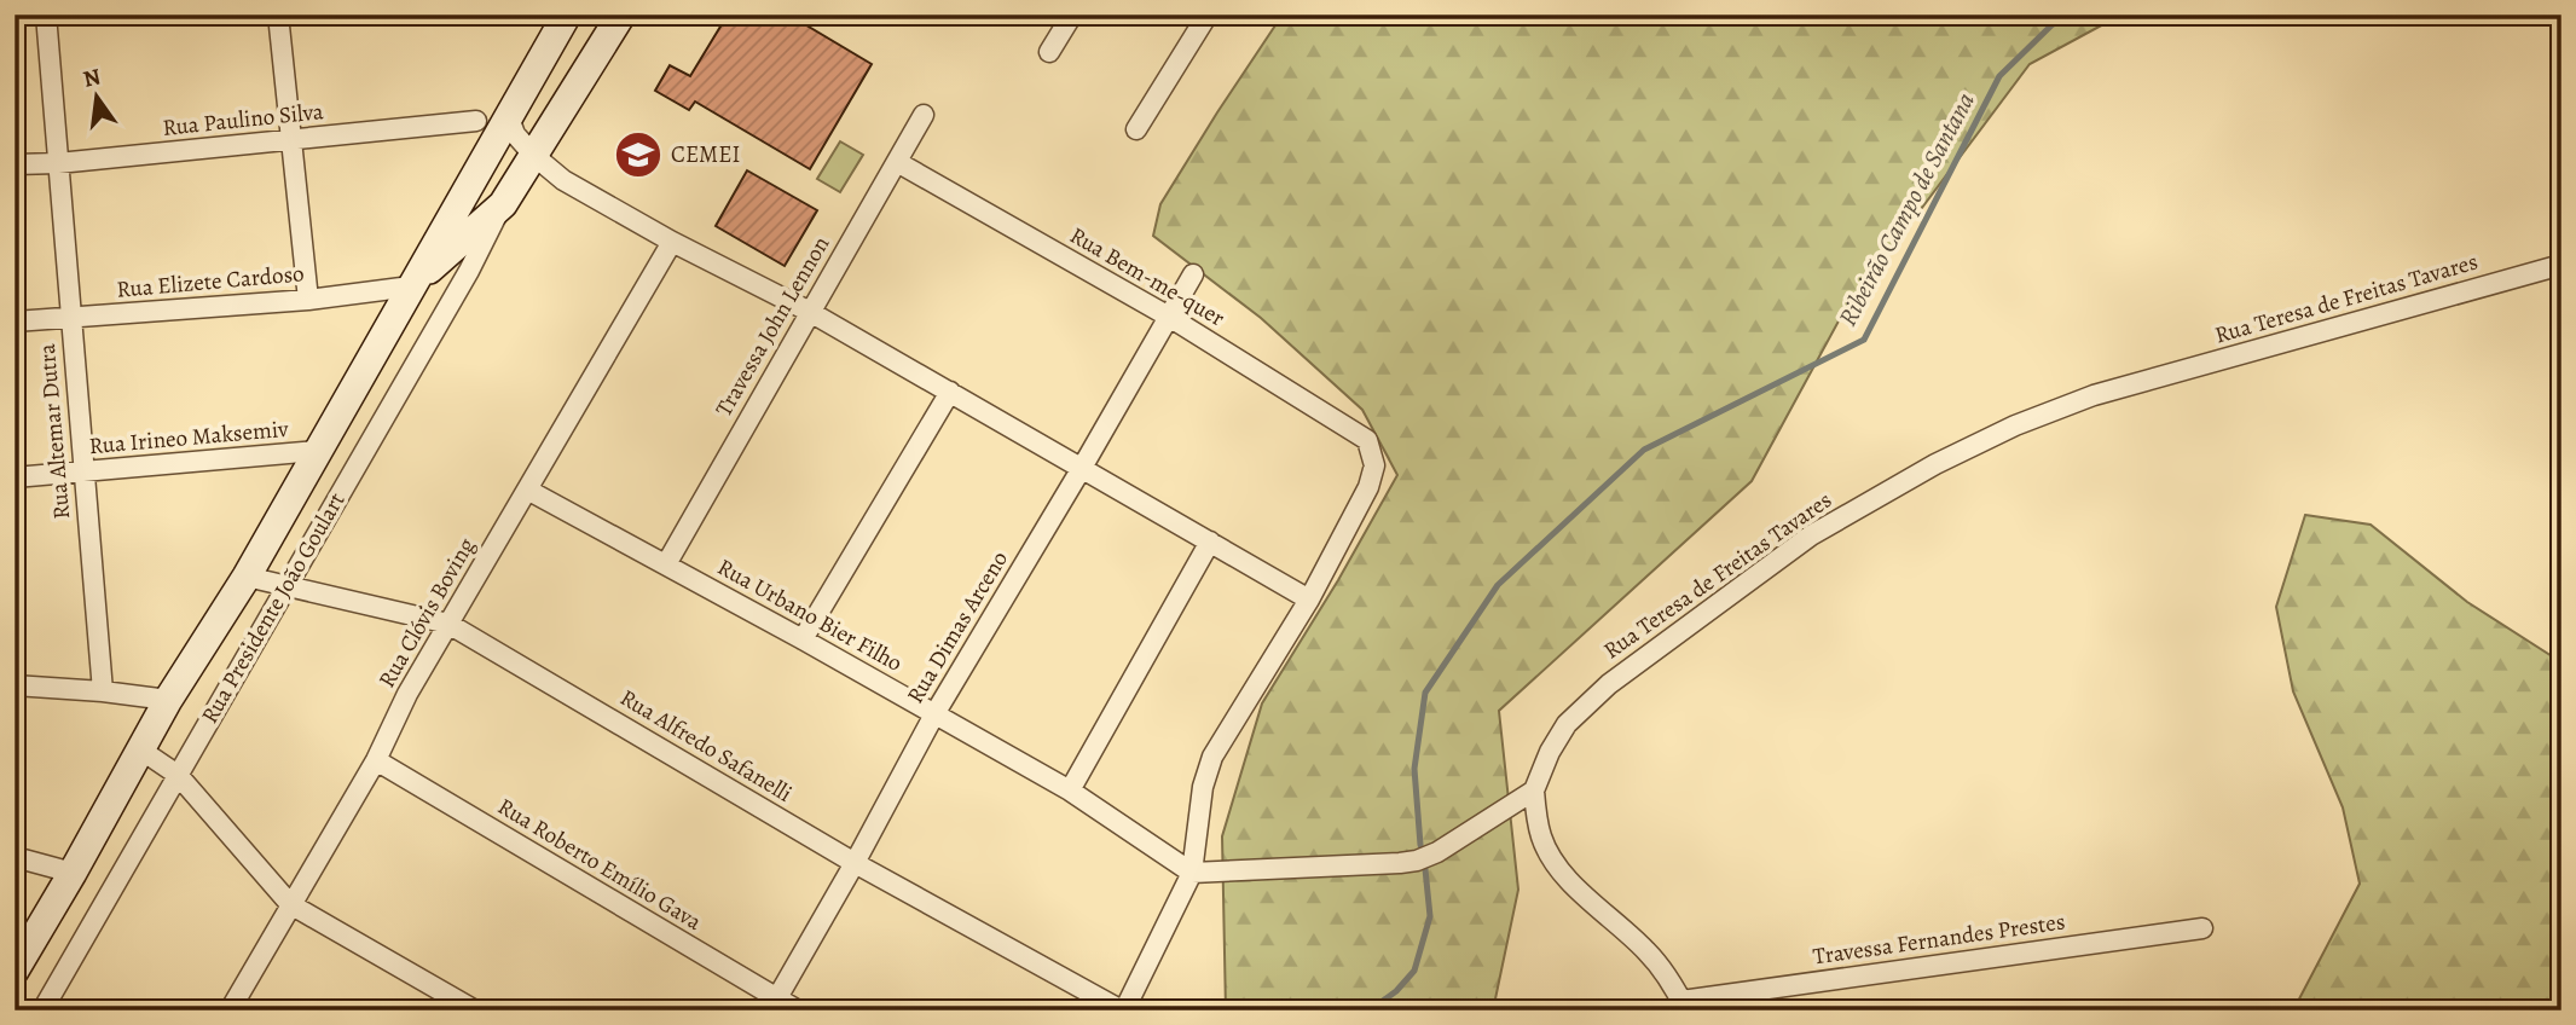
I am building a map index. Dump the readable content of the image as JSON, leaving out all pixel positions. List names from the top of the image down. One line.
{"streets":{"main road":["Rua Presidente João Goulart"],"street":["Rua Paulino Silva","Rua Bem-me-quer","Rua Elizete Cardoso","Rua Teresa de Freitas Tavares","Travessa John Lennon","Rua Altemar Dutra","Rua Irineo Maksemiv","Rua Clóvis Boving","Rua Urbano Bier Filho","Rua Dimas Arceno","Rua Alfredo Safanelli","Rua Roberto Emílio Gava","Travessa Fernandes Prestes"]},"crossings":[["Rua Paulino Silva","Rua Altemar Dutra"],["Rua Bem-me-quer","Travessa John Lennon"],["Rua Bem-me-quer","Rua Dimas Arceno"],["Rua Elizete Cardoso","Rua Altemar Dutra"],["Rua Elizete Cardoso","Rua Presidente João Goulart"],["Travessa John Lennon","Rua Urbano Bier Filho"],["Rua Altemar Dutra","Rua Irineo Maksemiv"],["Rua Irineo Maksemiv","Rua Presidente João Goulart"],["Rua Presidente João Goulart","Rua Alfredo Safanelli"],["Rua Clóvis Boving","Rua Urbano Bier Filho"],["Rua Clóvis Boving","Rua Alfredo Safanelli"],["Rua Clóvis Boving","Rua Roberto Emílio Gava"],["Rua Urbano Bier Filho","Rua Dimas Arceno"],["Rua Dimas Arceno","Rua Alfredo Safanelli"],["Rua Dimas Arceno","Rua Roberto Emílio Gava"]],"water":["Ribeirão Campo de Santana"],"places":{"school or university":["CEMEI"]},"north":"top"}
